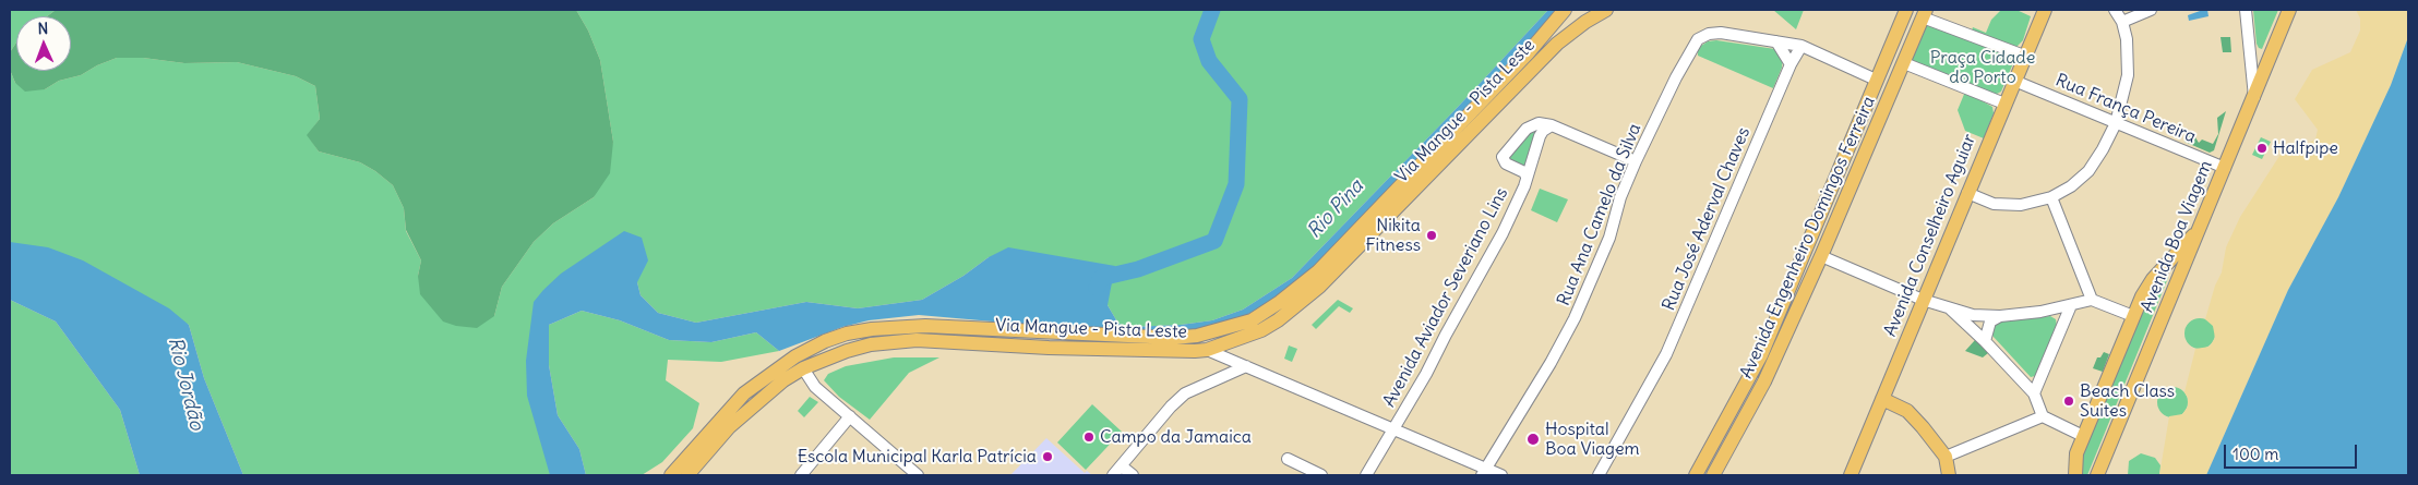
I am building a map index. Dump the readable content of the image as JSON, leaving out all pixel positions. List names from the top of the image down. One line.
{"streets":{"main road":["Via Mangue - Pista Leste","Avenida Conselheiro Aguiar","Avenida Boa Viagem","Avenida Engenheiro Domingos Ferreira"],"street":["Rua França Pereira","Rua Ana Camelo da Silva","Rua José Aderval Chaves","Avenida Aviador Severiano Lins"]},"crossings":[["Rua França Pereira","Avenida Conselheiro Aguiar"],["Rua França Pereira","Avenida Boa Viagem"],["Rua Ana Camelo da Silva","Rua José Aderval Chaves"]],"water":["Rio Pina","Rio Jordão"],"parks":["Praça Cidade do Porto"],"places":["Halfpipe","Nikita Fitness","Beach Class Suites","Campo da Jamaica","Hospital Boa Viagem","Escola Municipal Karla Patrícia"],"scale_bar":"100 m","north":"top"}
